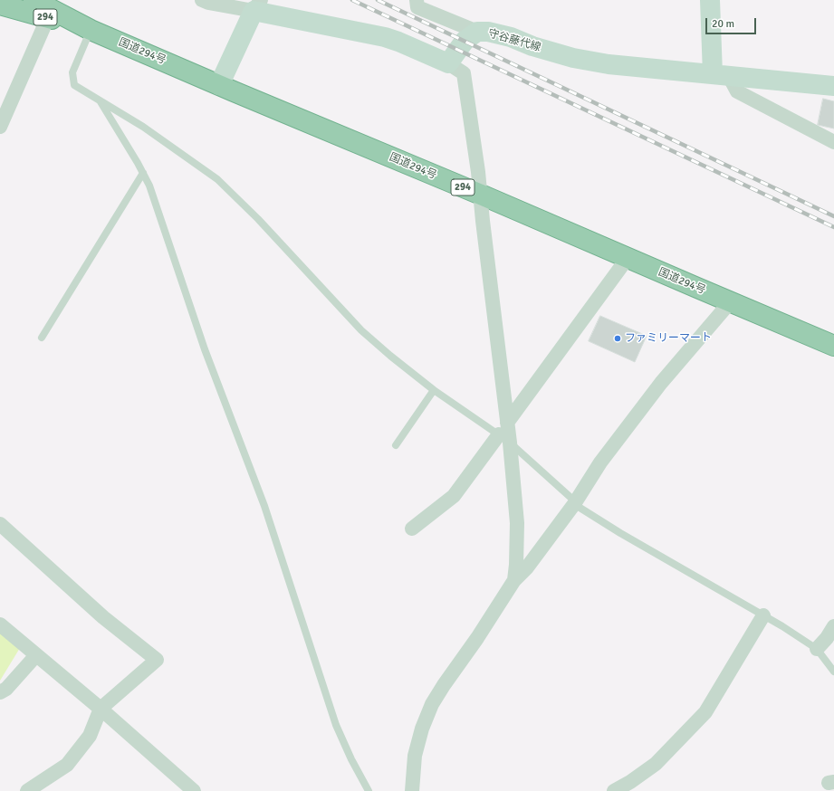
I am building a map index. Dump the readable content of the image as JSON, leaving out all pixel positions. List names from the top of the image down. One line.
{"streets":{"highway":["294","国道294号"],"main road":["守谷藤代線"]},"places":["ファミリーマート"],"scale_bar":"20 m"}
